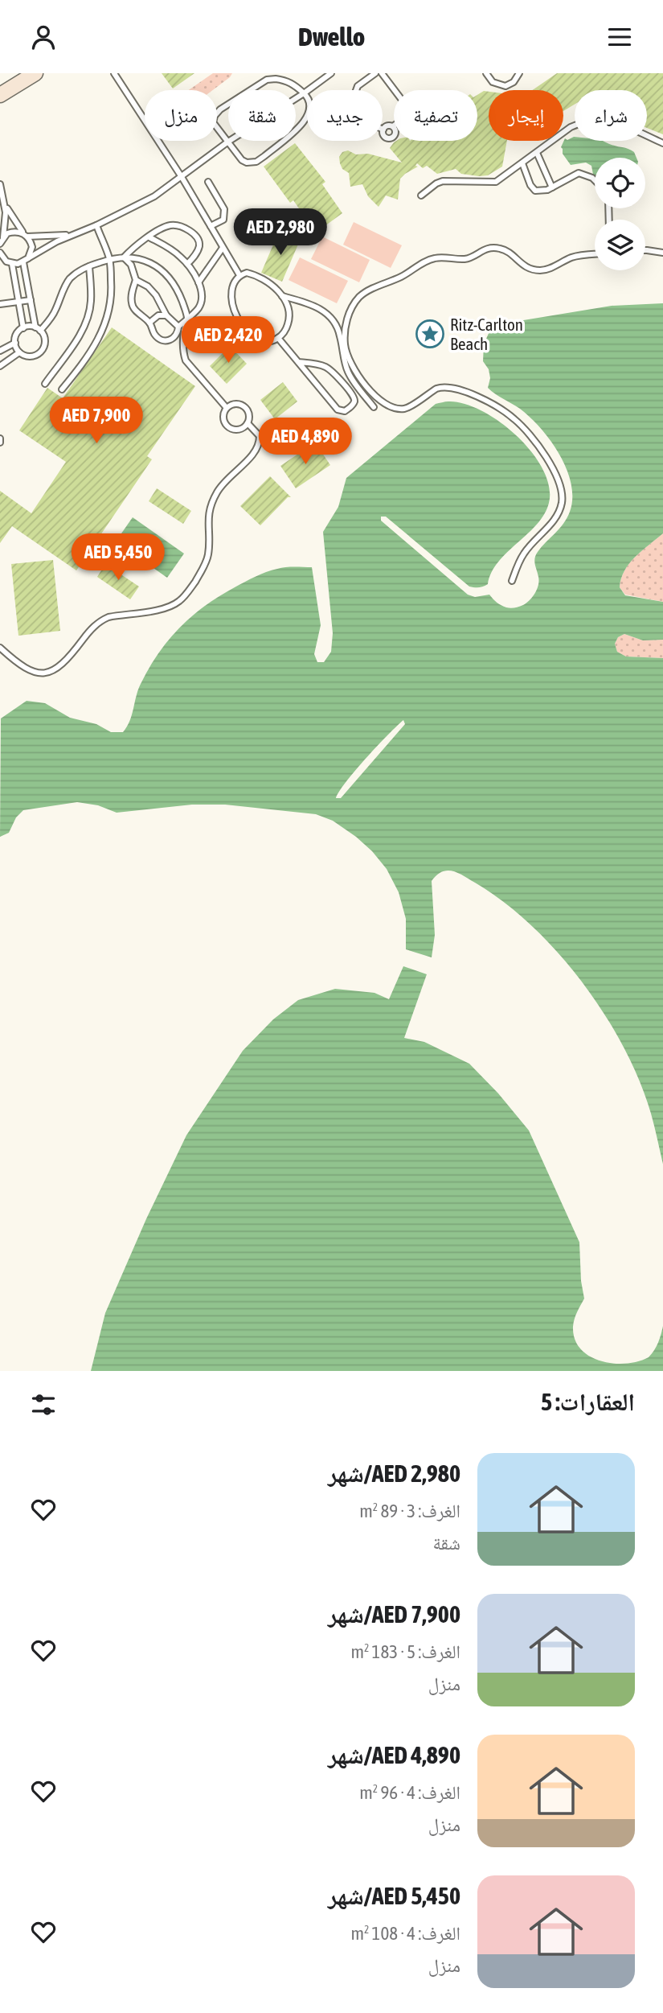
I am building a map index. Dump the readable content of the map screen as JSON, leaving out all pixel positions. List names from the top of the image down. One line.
{"places":{"place":["Ritz-Carlton Beach"]},"page":{"header":"Dwello","chip":["شراء","إيجار","تصفية","جديد","شقة","منزل"],"price":["AED 2,980","AED 2,420","AED 7,900","AED 4,890","AED 5,450"],"heading":"العقارات: 5","list":[{"name":"AED 2,980/شهر","note":"الغرف: 3 · 89 m² · شقة"},{"name":"AED 7,900/شهر","note":"الغرف: 5 · 183 m² · منزل"},{"name":"AED 4,890/شهر","note":"الغرف: 4 · 96 m² · منزل"},{"name":"AED 5,450/شهر","note":"الغرف: 4 · 108 m² · منزل"}]}}
